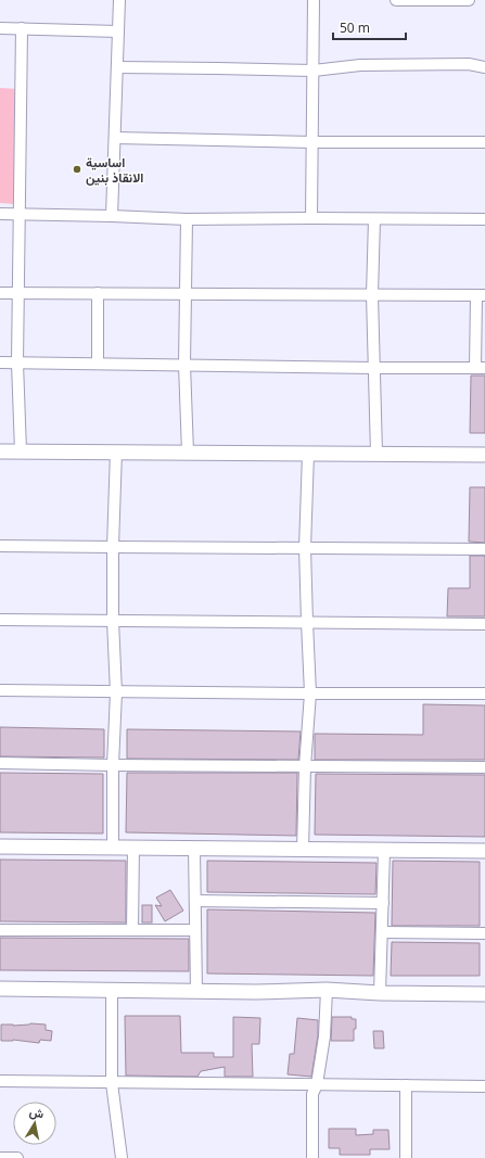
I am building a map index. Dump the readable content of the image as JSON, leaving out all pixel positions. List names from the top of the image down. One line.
{"places":["اساسية الانقاذ بنين"],"scale_bar":"50 m","north":"top"}
